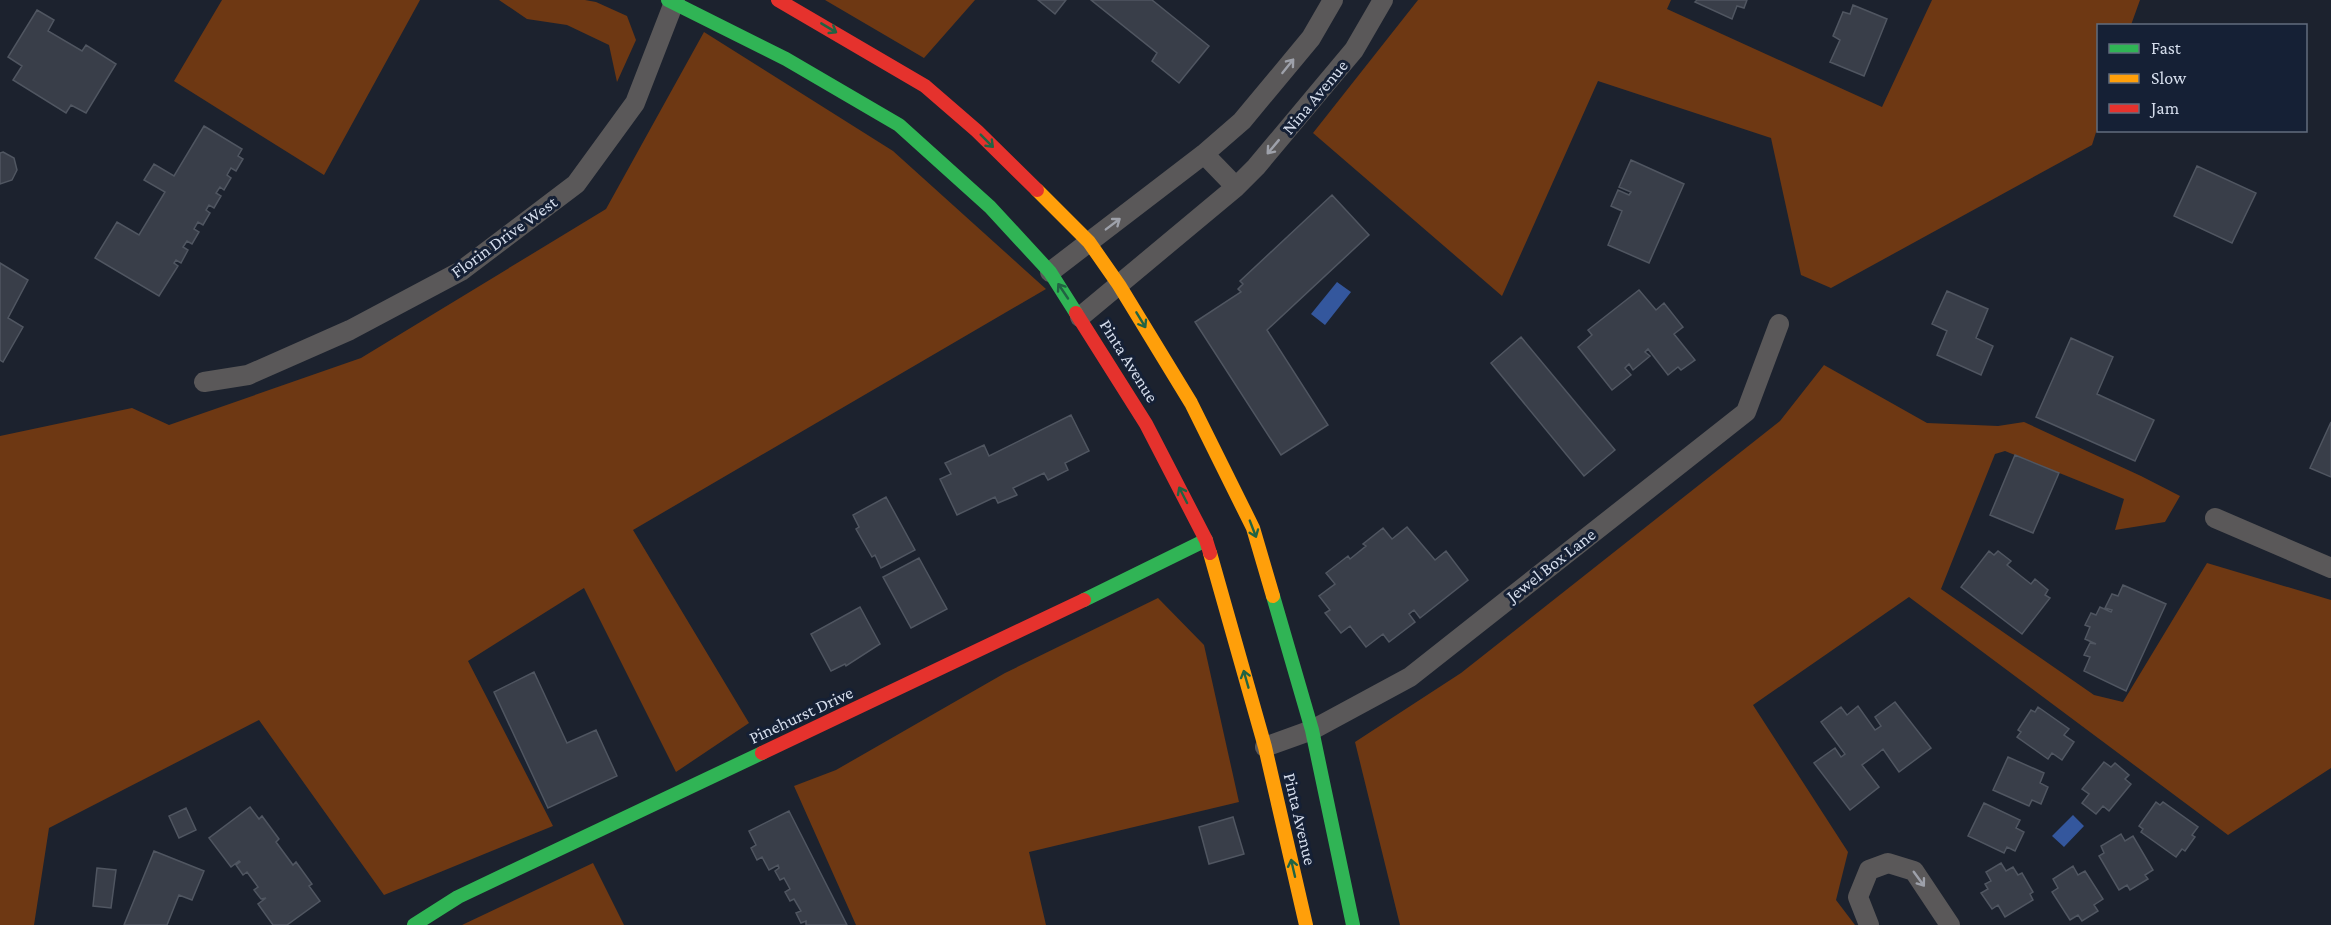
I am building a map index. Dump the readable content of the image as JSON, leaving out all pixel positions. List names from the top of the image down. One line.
{"streets":{"street":["Nina Avenue","Florin Drive West","Pinta Avenue","Jewel Box Lane","Pinehurst Drive"]},"crossings":[["Nina Avenue","Pinta Avenue"],["Florin Drive West","Pinta Avenue"],["Pinta Avenue","Jewel Box Lane"],["Pinta Avenue","Pinehurst Drive"]],"legend":["Fast","Slow","Jam"]}
